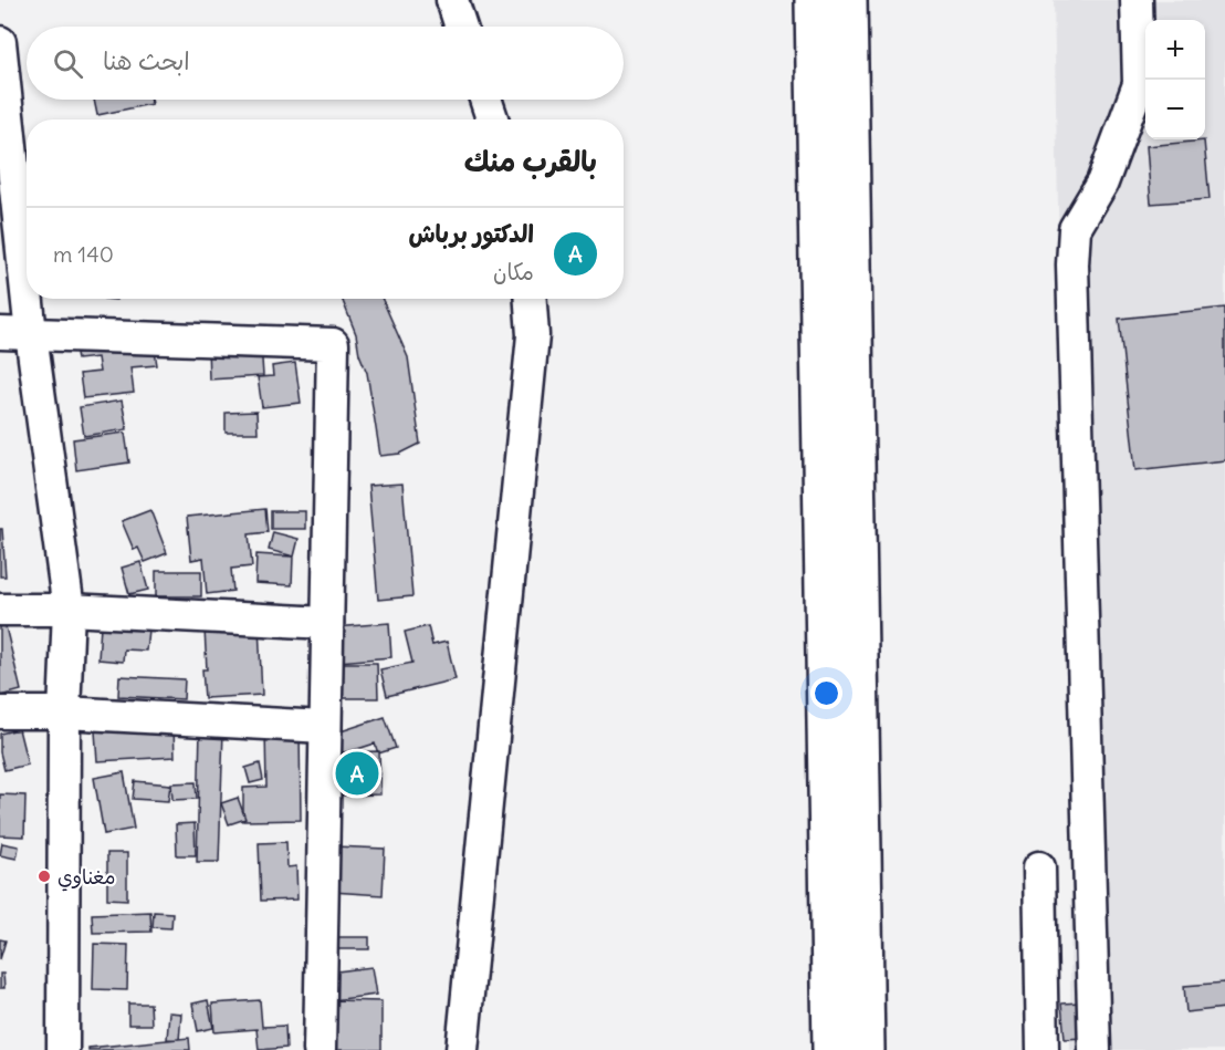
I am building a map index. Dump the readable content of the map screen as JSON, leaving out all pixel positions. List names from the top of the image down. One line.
{"places":["مغناوي"],"page":{"map_buttons":["+","−"],"search":"ابحث هنا","heading":"بالقرب منك","list":[{"mark":"A","name":"الدكتور برباش","note":"مكان","value":"140 m"}],"pins":"A"}}
